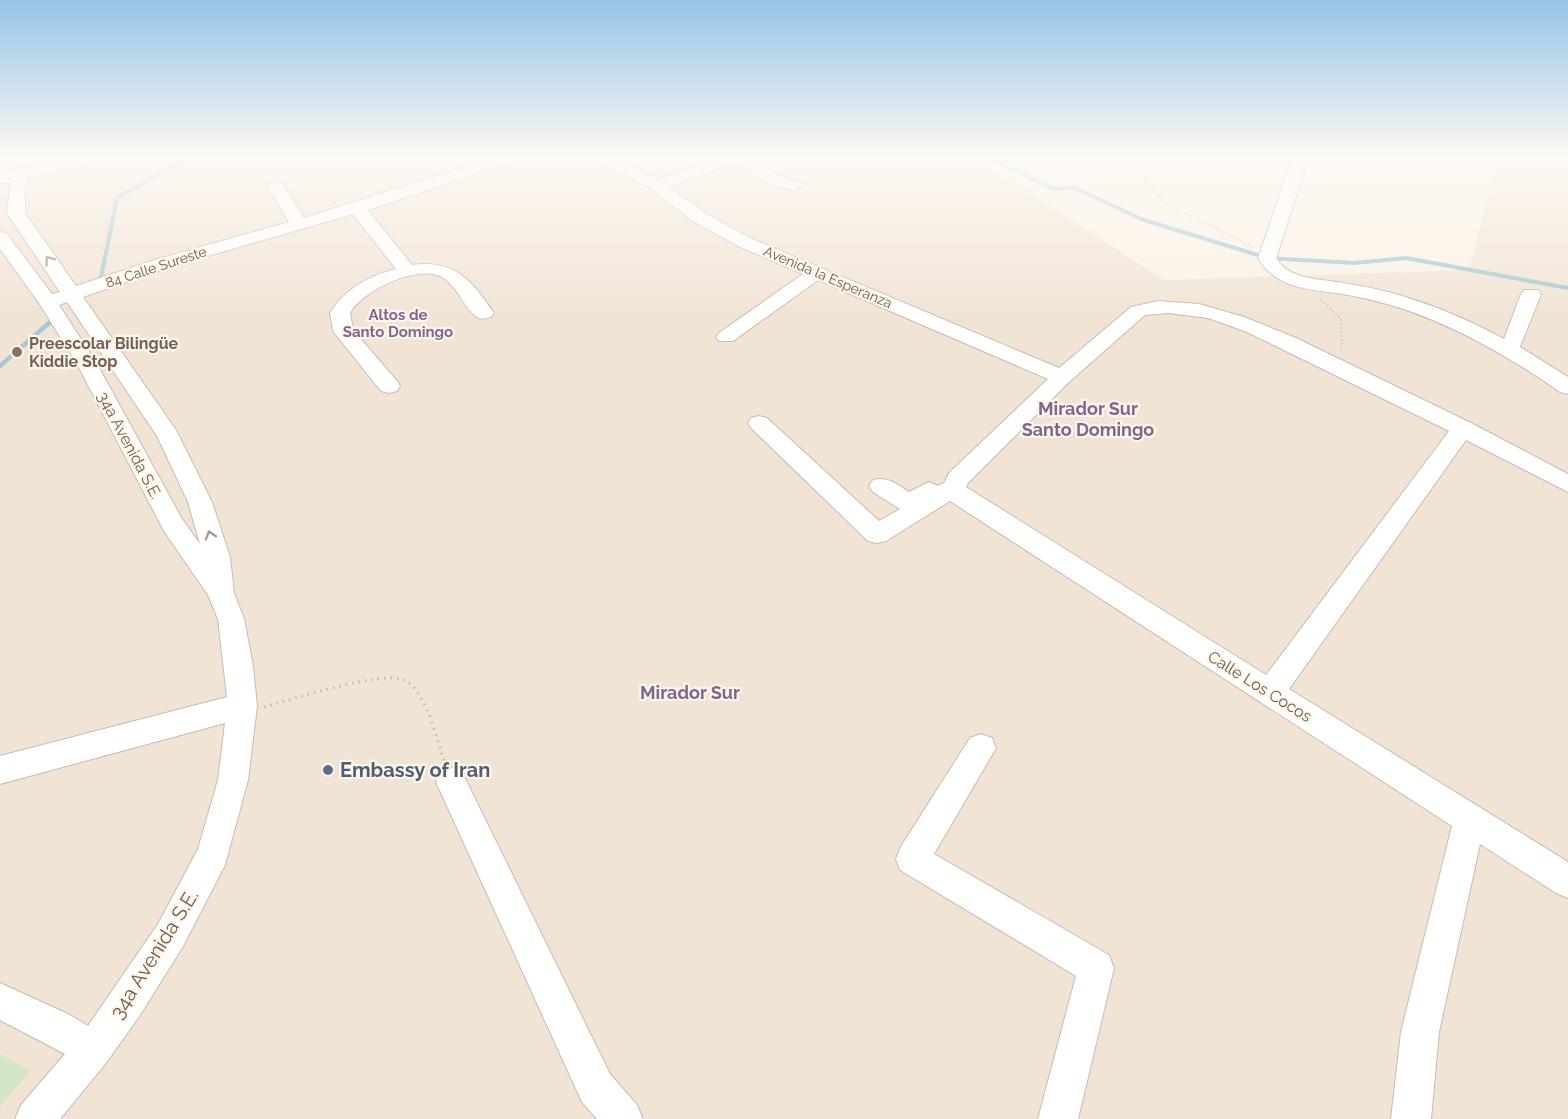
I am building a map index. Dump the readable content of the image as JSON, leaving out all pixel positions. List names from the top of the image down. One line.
{"streets":{"street":["84 Calle Sureste","Avenida la Esperanza","34a Avenida S.E.","Calle Los Cocos"]},"crossings":[["84 Calle Sureste","34a Avenida S.E."]],"districts":["Altos de Santo Domingo","Mirador Sur Santo Domingo","Mirador Sur"],"places":["Preescolar Bilingüe Kiddie Stop","Embassy of Iran"]}
